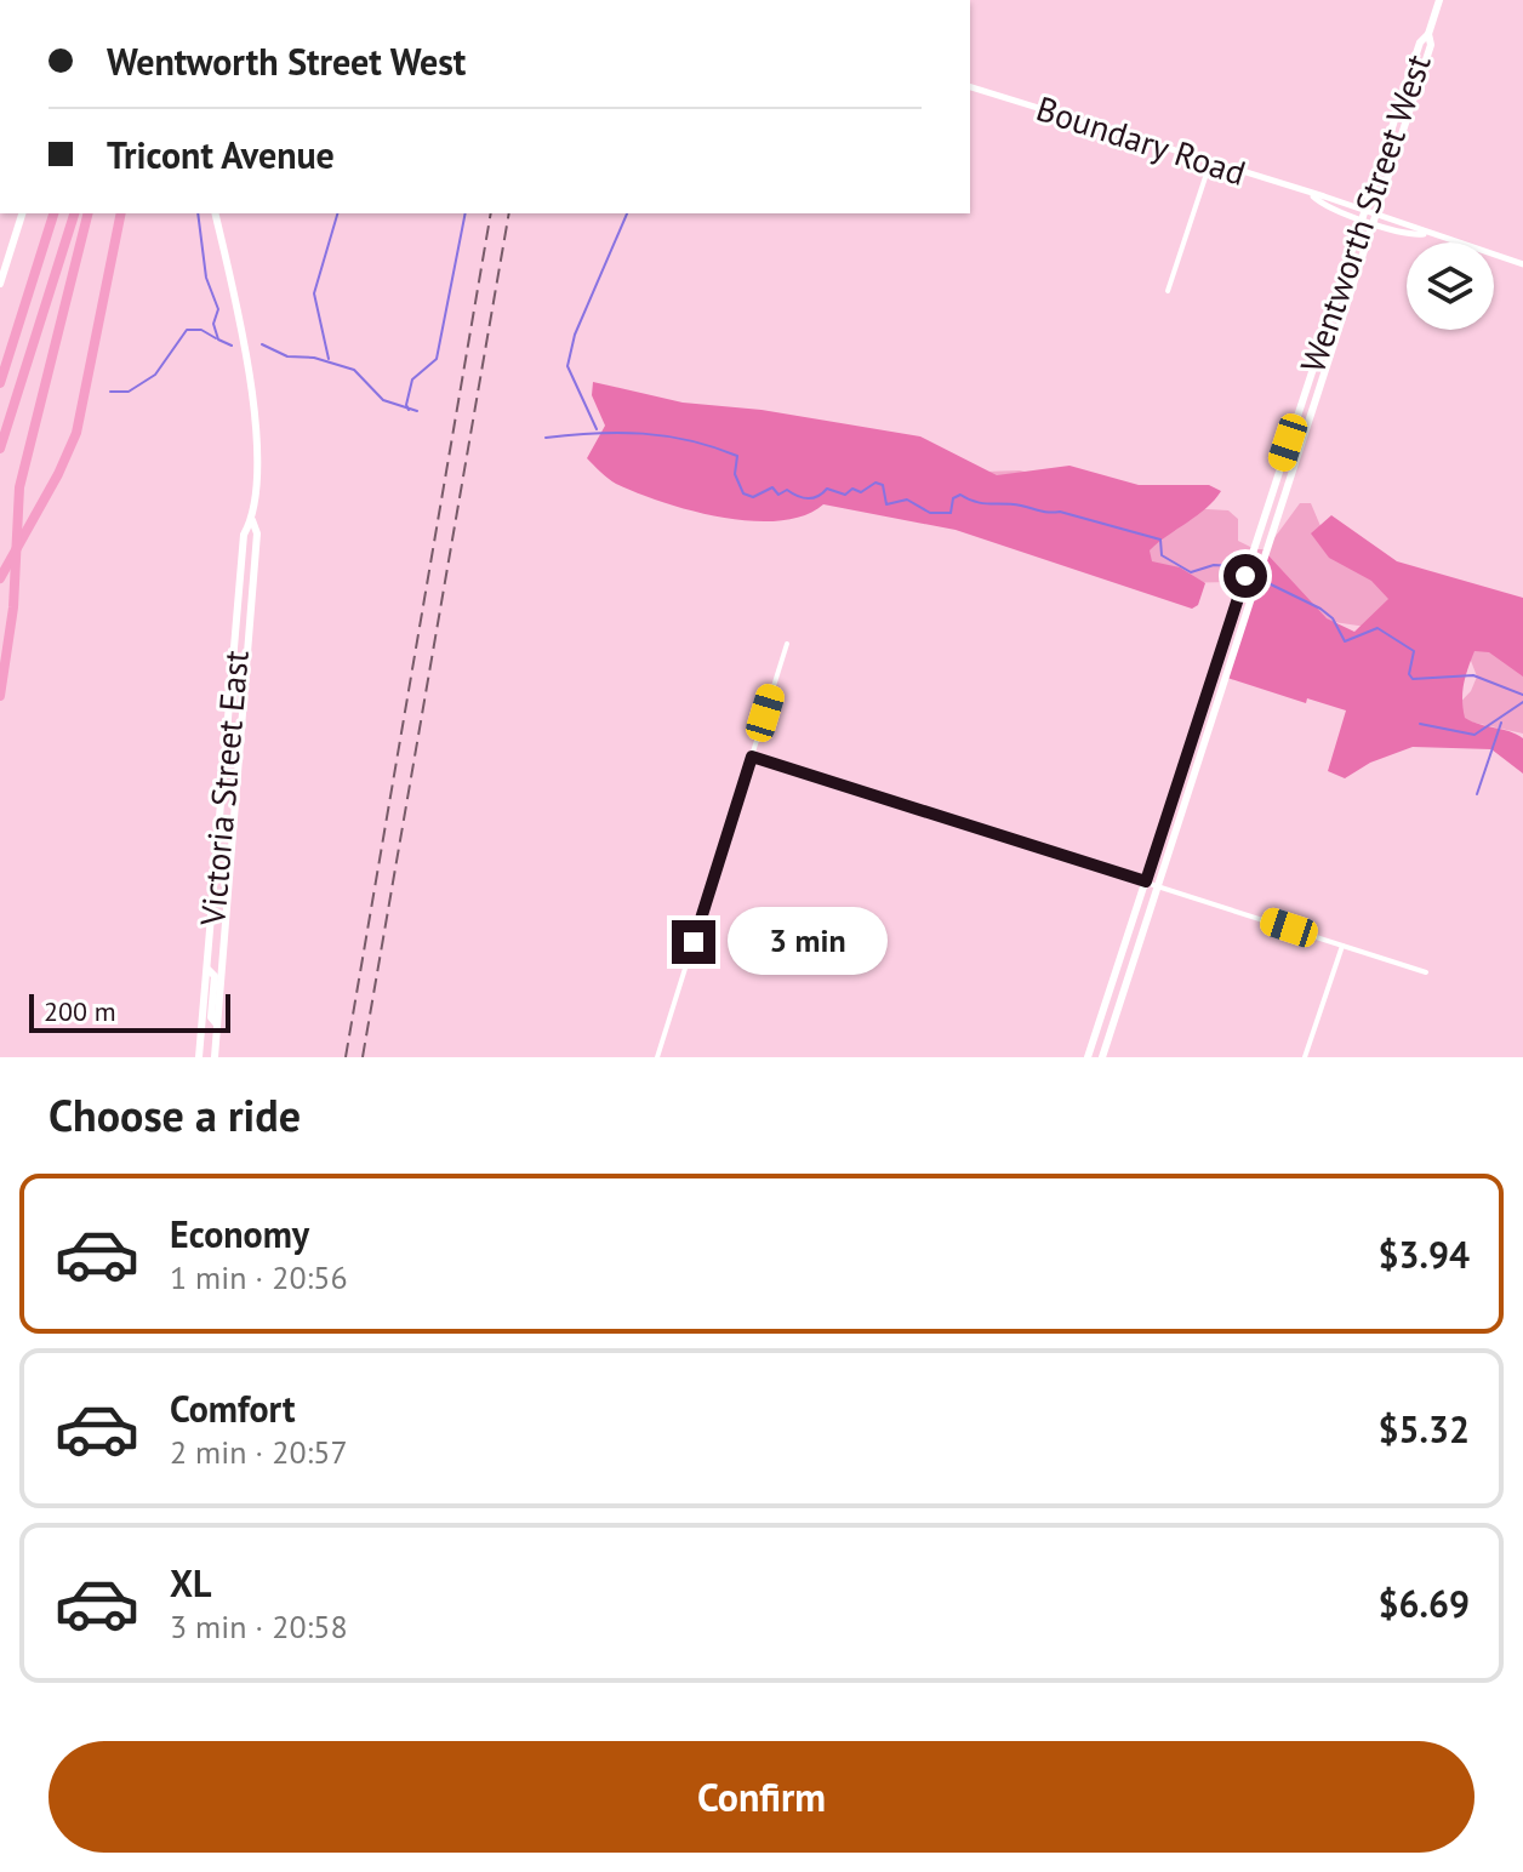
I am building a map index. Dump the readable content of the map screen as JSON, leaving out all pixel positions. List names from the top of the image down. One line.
{"streets":{"main road":["Wentworth Street West","Victoria Street East"],"street":["Boundary Road"]},"crossings":[["Boundary Road","Wentworth Street West"]],"scale_bar":"200 m","page":{"banner":["Wentworth Street West","Tricont Avenue"],"bubble":"3 min","scale":"200 m","heading":"Choose a ride","list":[{"name":"Economy","note":"1 min · 20:56","value":"$3.94"},{"name":"Comfort","note":"2 min · 20:57","value":"$5.32"},{"name":"XL","note":"3 min · 20:58","value":"$6.69"}],"buttons":"Confirm"}}
